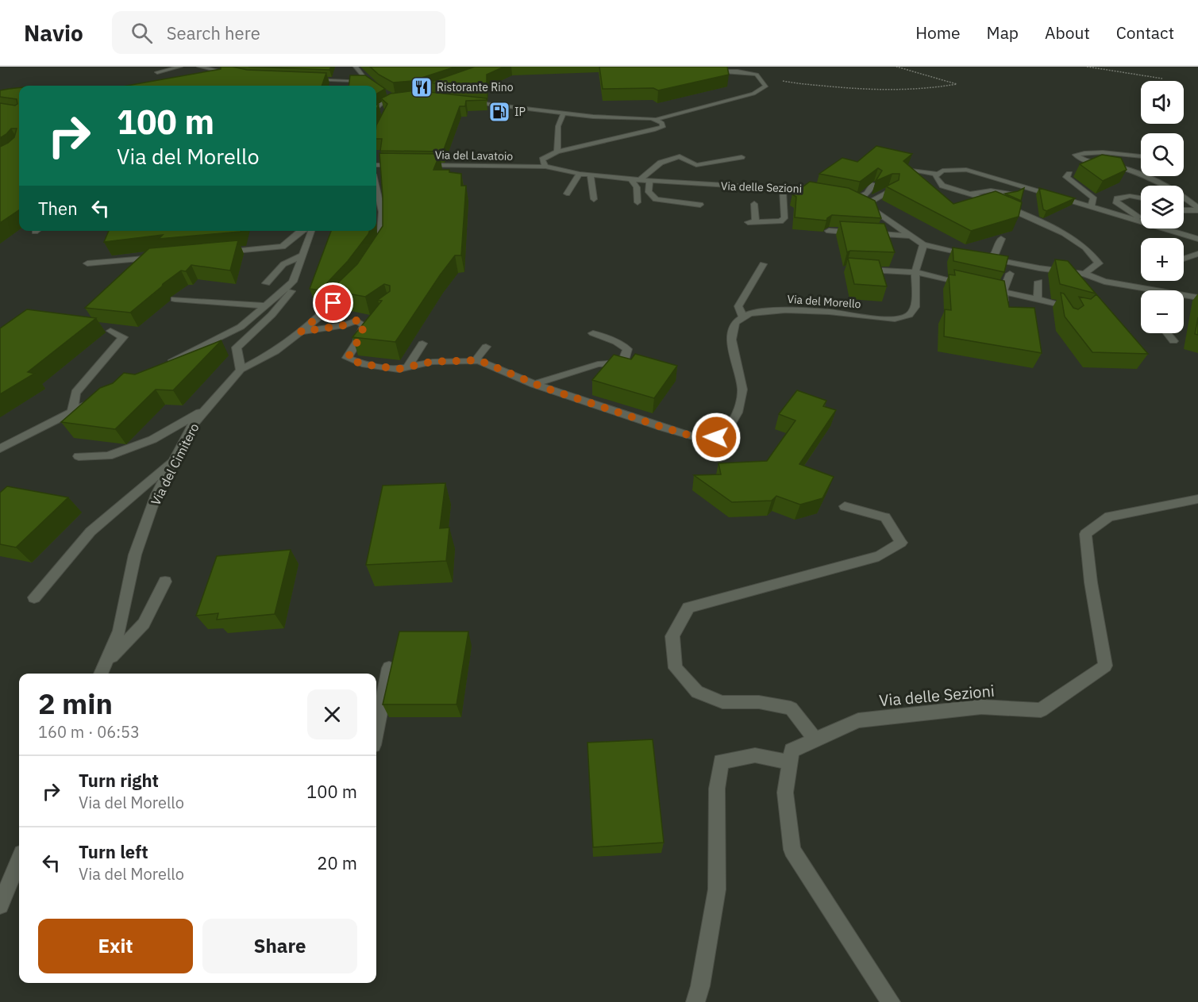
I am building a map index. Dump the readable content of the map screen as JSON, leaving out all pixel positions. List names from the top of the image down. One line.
{"streets":{"street":["Via del Lavatoio","Via delle Sezioni","Via del Morello","Via del Cimitero"]},"crossings":[["Via del Lavatoio","Via delle Sezioni"]],"places":{"restaurant":["Ristorante Rino"],"fuel station":["IP"]},"page":{"header":"Navio","search":"Search here","nav":["Home","Map","About","Contact"],"map_buttons":["+","−"],"turn":["100 m","Via del Morello"],"then":"Then","heading":["2 min","160 m · 06:53"],"list":[{"name":"Turn right","note":"Via del Morello","value":"100 m"},{"name":"Turn left","note":"Via del Morello","value":"20 m"}],"buttons":["Exit","Share"]}}
